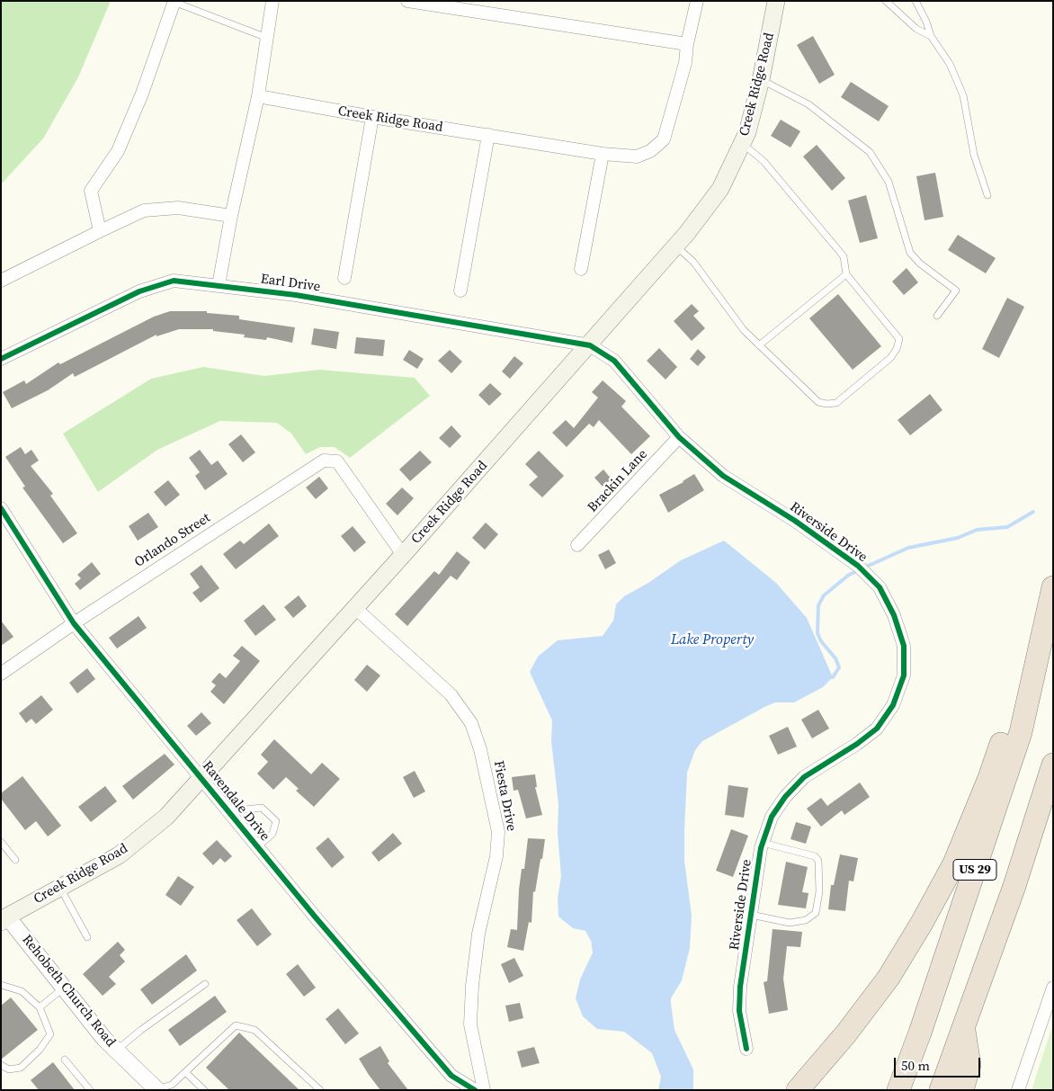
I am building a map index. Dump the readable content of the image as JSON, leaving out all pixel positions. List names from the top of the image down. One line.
{"streets":{"highway":["US 29"],"main road":["Creek Ridge Road"],"street":["Earl Drive","Brackin Lane","Riverside Drive","Orlando Street","Fiesta Drive","Ravendale Drive","Rehobeth Church Road"]},"crossings":[["Creek Ridge Road","Earl Drive"],["Creek Ridge Road","Riverside Drive"],["Creek Ridge Road","Orlando Street"],["Creek Ridge Road","Fiesta Drive"],["Creek Ridge Road","Ravendale Drive"],["Creek Ridge Road","Rehobeth Church Road"],["Earl Drive","Riverside Drive"],["Brackin Lane","Riverside Drive"],["Orlando Street","Ravendale Drive"]],"water":["Lake Property"],"scale_bar":"50 m"}
